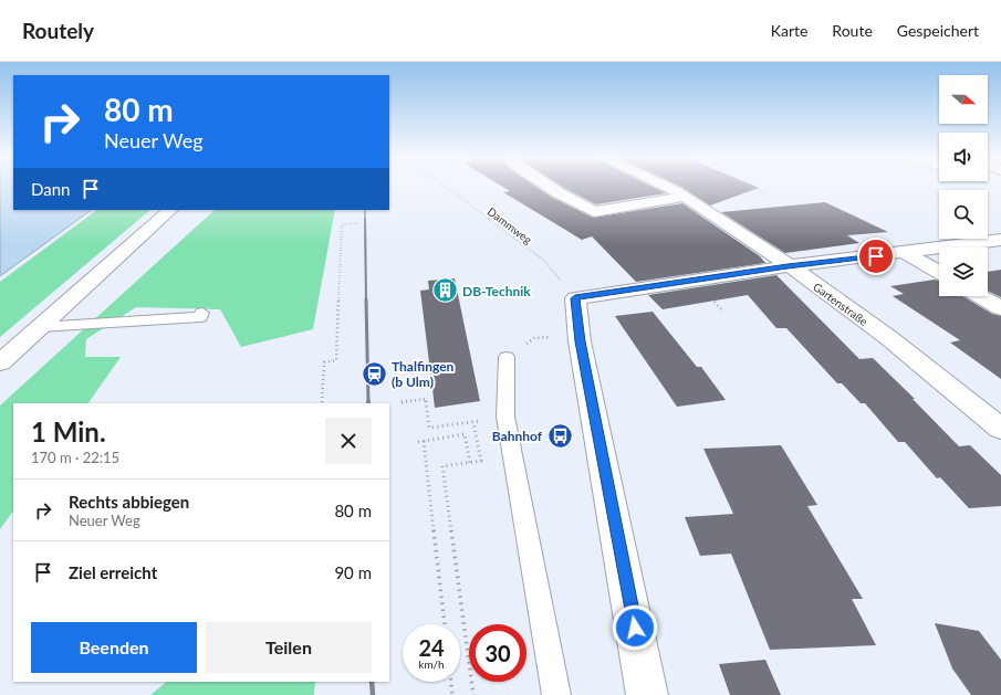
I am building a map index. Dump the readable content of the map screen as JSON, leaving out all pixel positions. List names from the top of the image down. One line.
{"streets":{"street":["Gartenstraße"],"path":["Dammweg"]},"places":{"building":["DB-Technik"],"station":["Thalfingen (b Ulm)"],"bus stop":["Bahnhof"]},"north":"right","page":{"header":"Routely","nav":["Karte","Route","Gespeichert"],"turn":["80 m","Neuer Weg"],"then":"Dann","heading":["1 Min.","170 m · 22:15"],"list":[{"name":"Rechts abbiegen","note":"Neuer Weg","value":"80 m"},{"name":"Ziel erreicht","value":"90 m"}],"buttons":["Beenden","Teilen"],"speed":"24 km/h","limit":"30"}}
